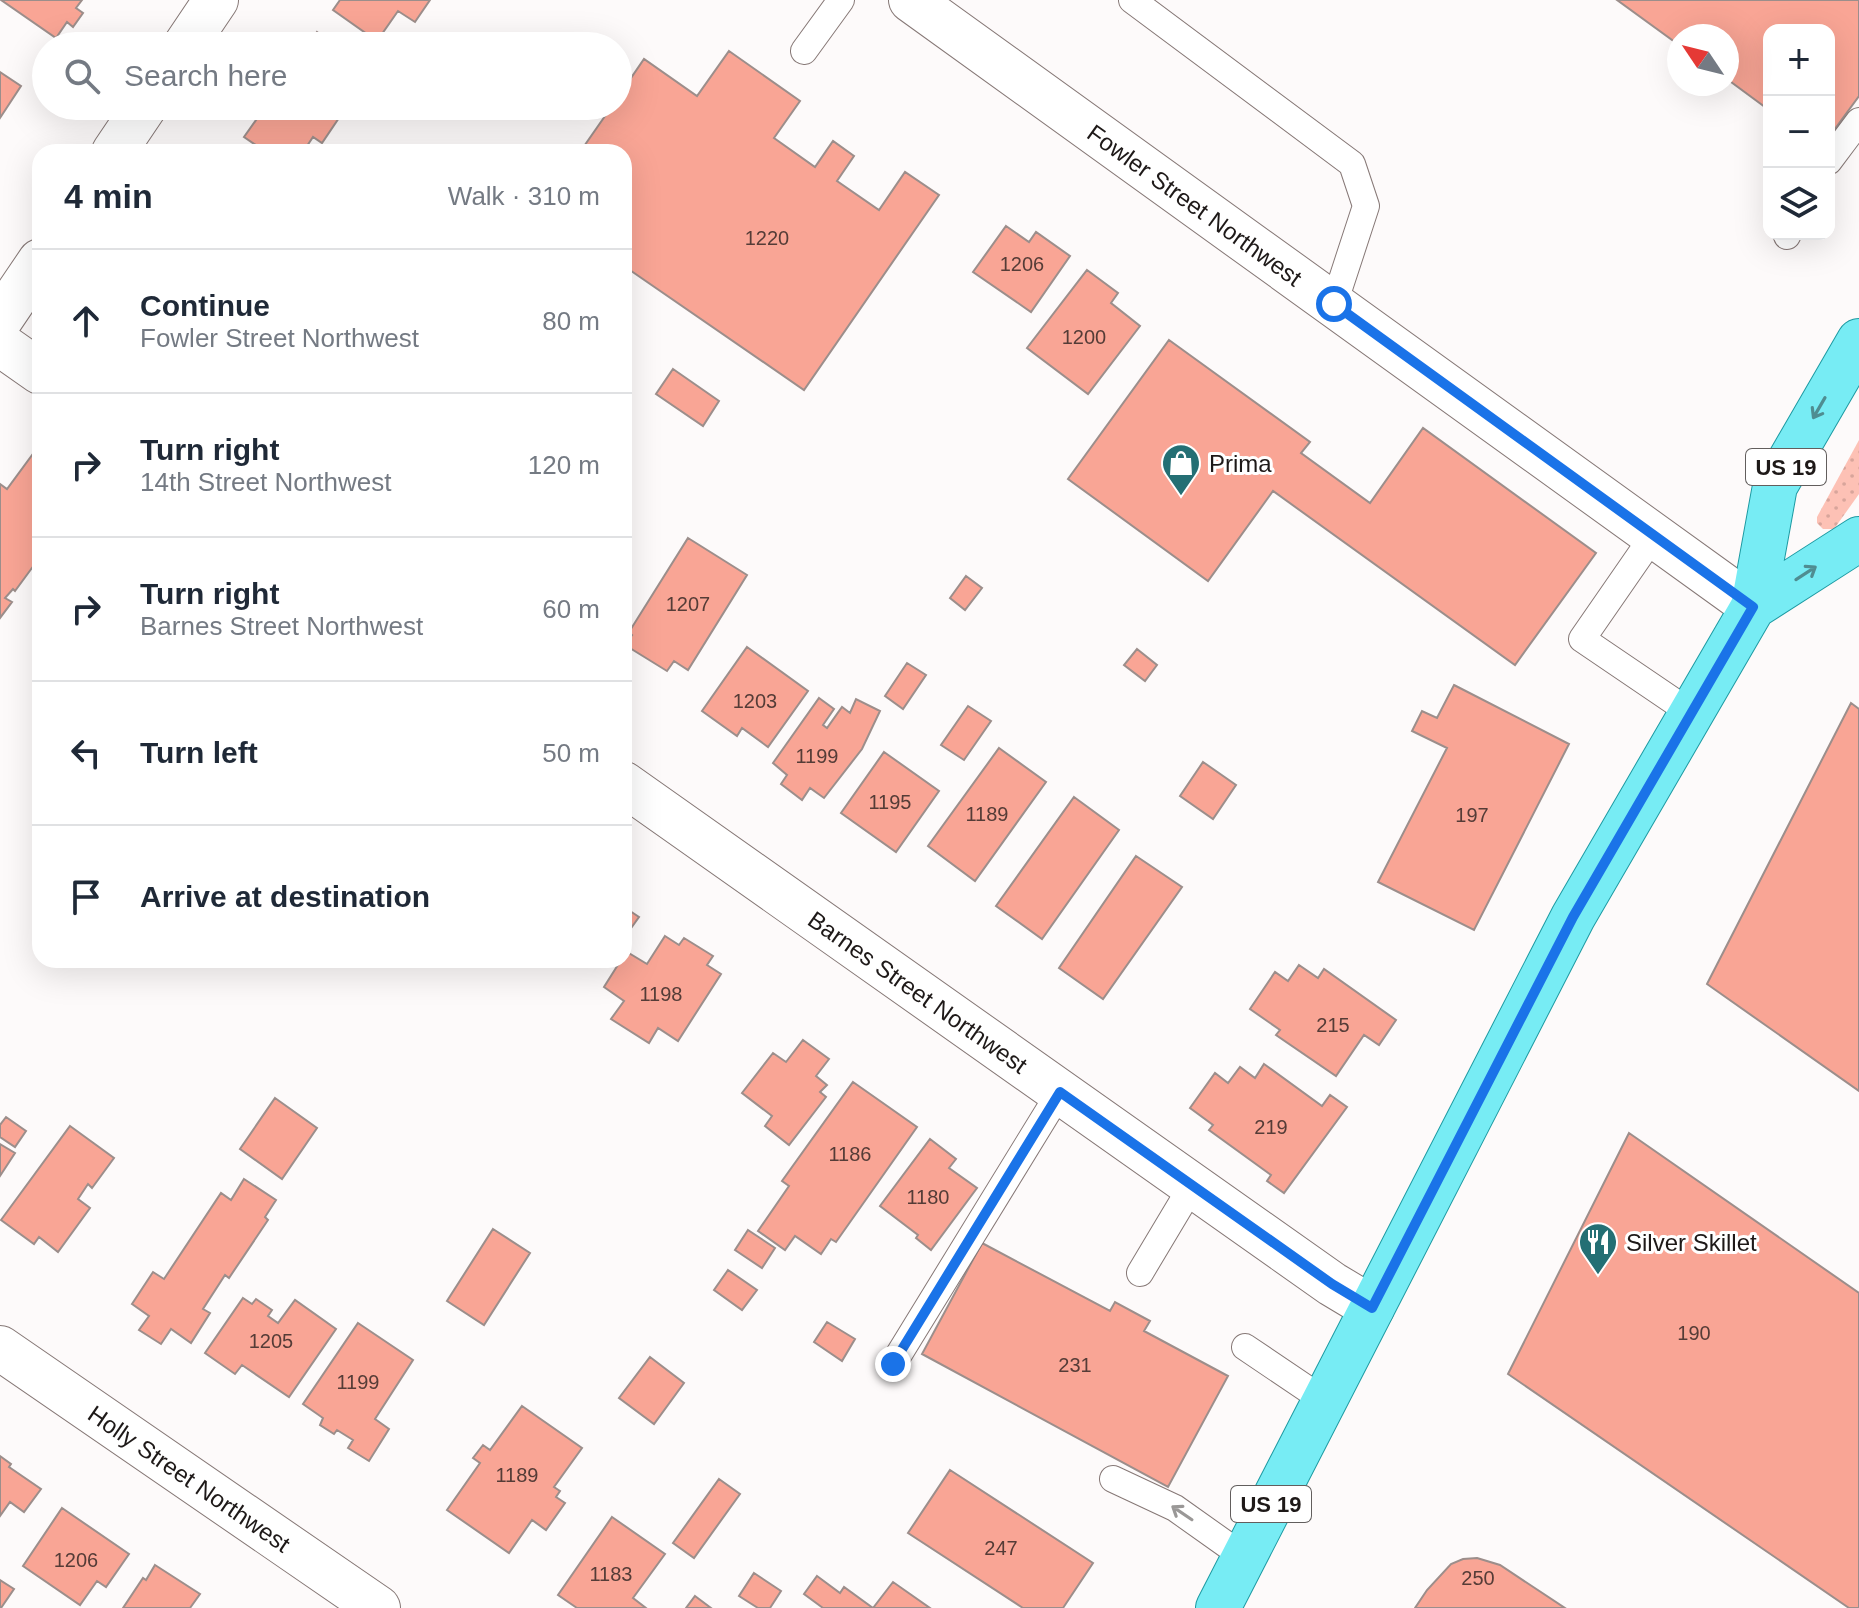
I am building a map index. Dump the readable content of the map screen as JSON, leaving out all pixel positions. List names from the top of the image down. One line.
{"streets":{"main road":["US 19"],"street":["Fowler Street Northwest","Barnes Street Northwest","Holly Street Northwest"]},"crossings":[["Fowler Street Northwest","US 19"],["US 19","Barnes Street Northwest"]],"places":{"shop":["Prima"],"restaurant":["Silver Skillet"]},"house_numbers":["1220","1206","1200","1207","1203","1199","1195","1189","197","1198","215","219","1186","1180","190","1205","231","1199","1189","247","1206","1183","250"],"north":"top left","page":{"map_buttons":["+","−"],"search":"Search here","heading":["4 min","Walk · 310 m"],"list":[["Continue","Fowler Street Northwest","80 m"],["Turn right","14th Street Northwest","120 m"],["Turn right","Barnes Street Northwest","60 m"],["Turn left","50 m"],"Arrive at destination"]}}
